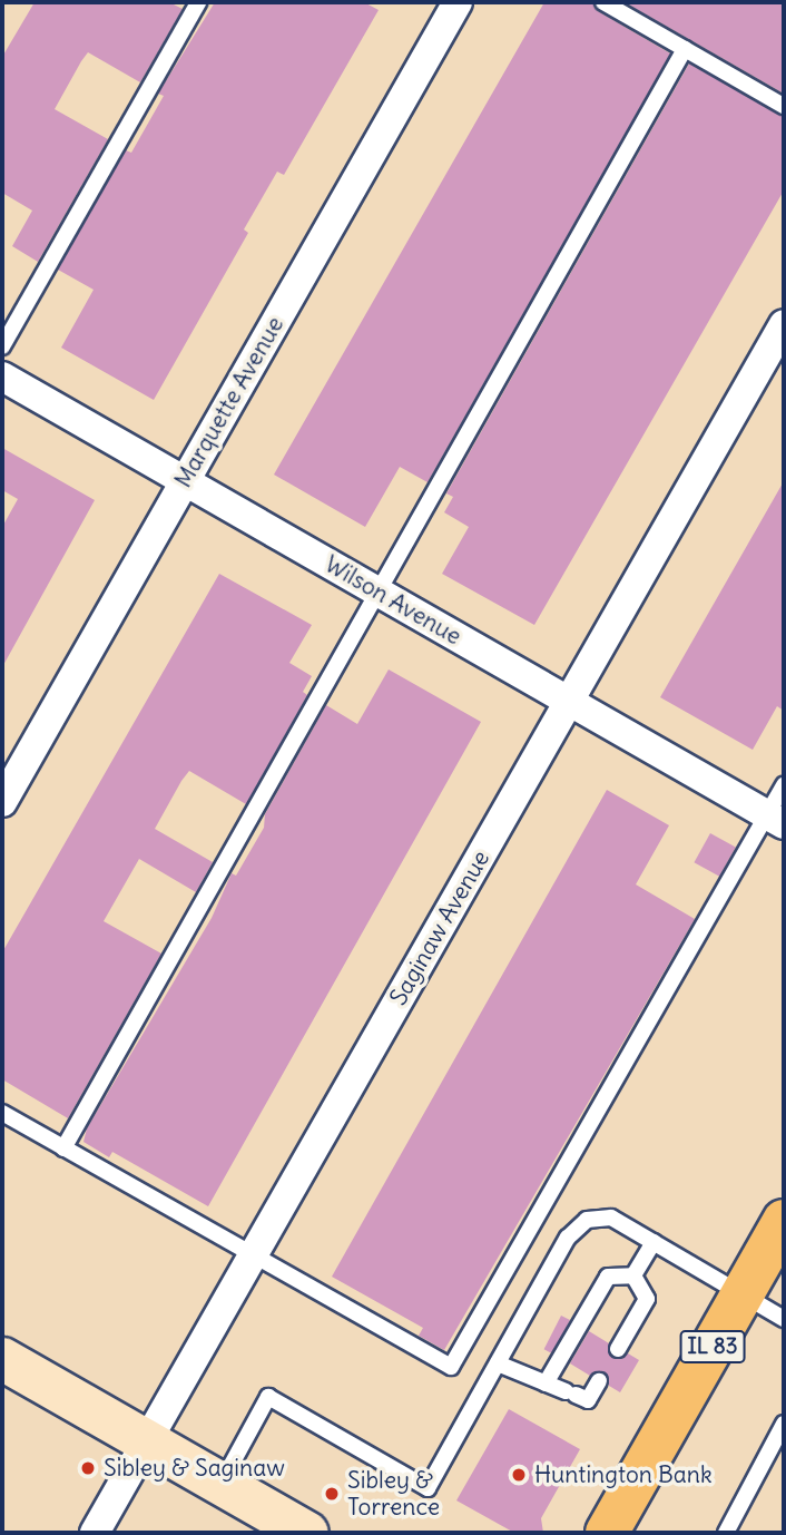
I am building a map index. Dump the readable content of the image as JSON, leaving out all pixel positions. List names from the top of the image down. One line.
{"streets":{"main road":["IL 83"],"street":["Marquette Avenue","Wilson Avenue","Saginaw Avenue"]},"crossings":[["Marquette Avenue","Wilson Avenue"],["Wilson Avenue","Saginaw Avenue"]],"places":["Sibley & Saginaw","Huntington Bank","Sibley & Torrence"]}
